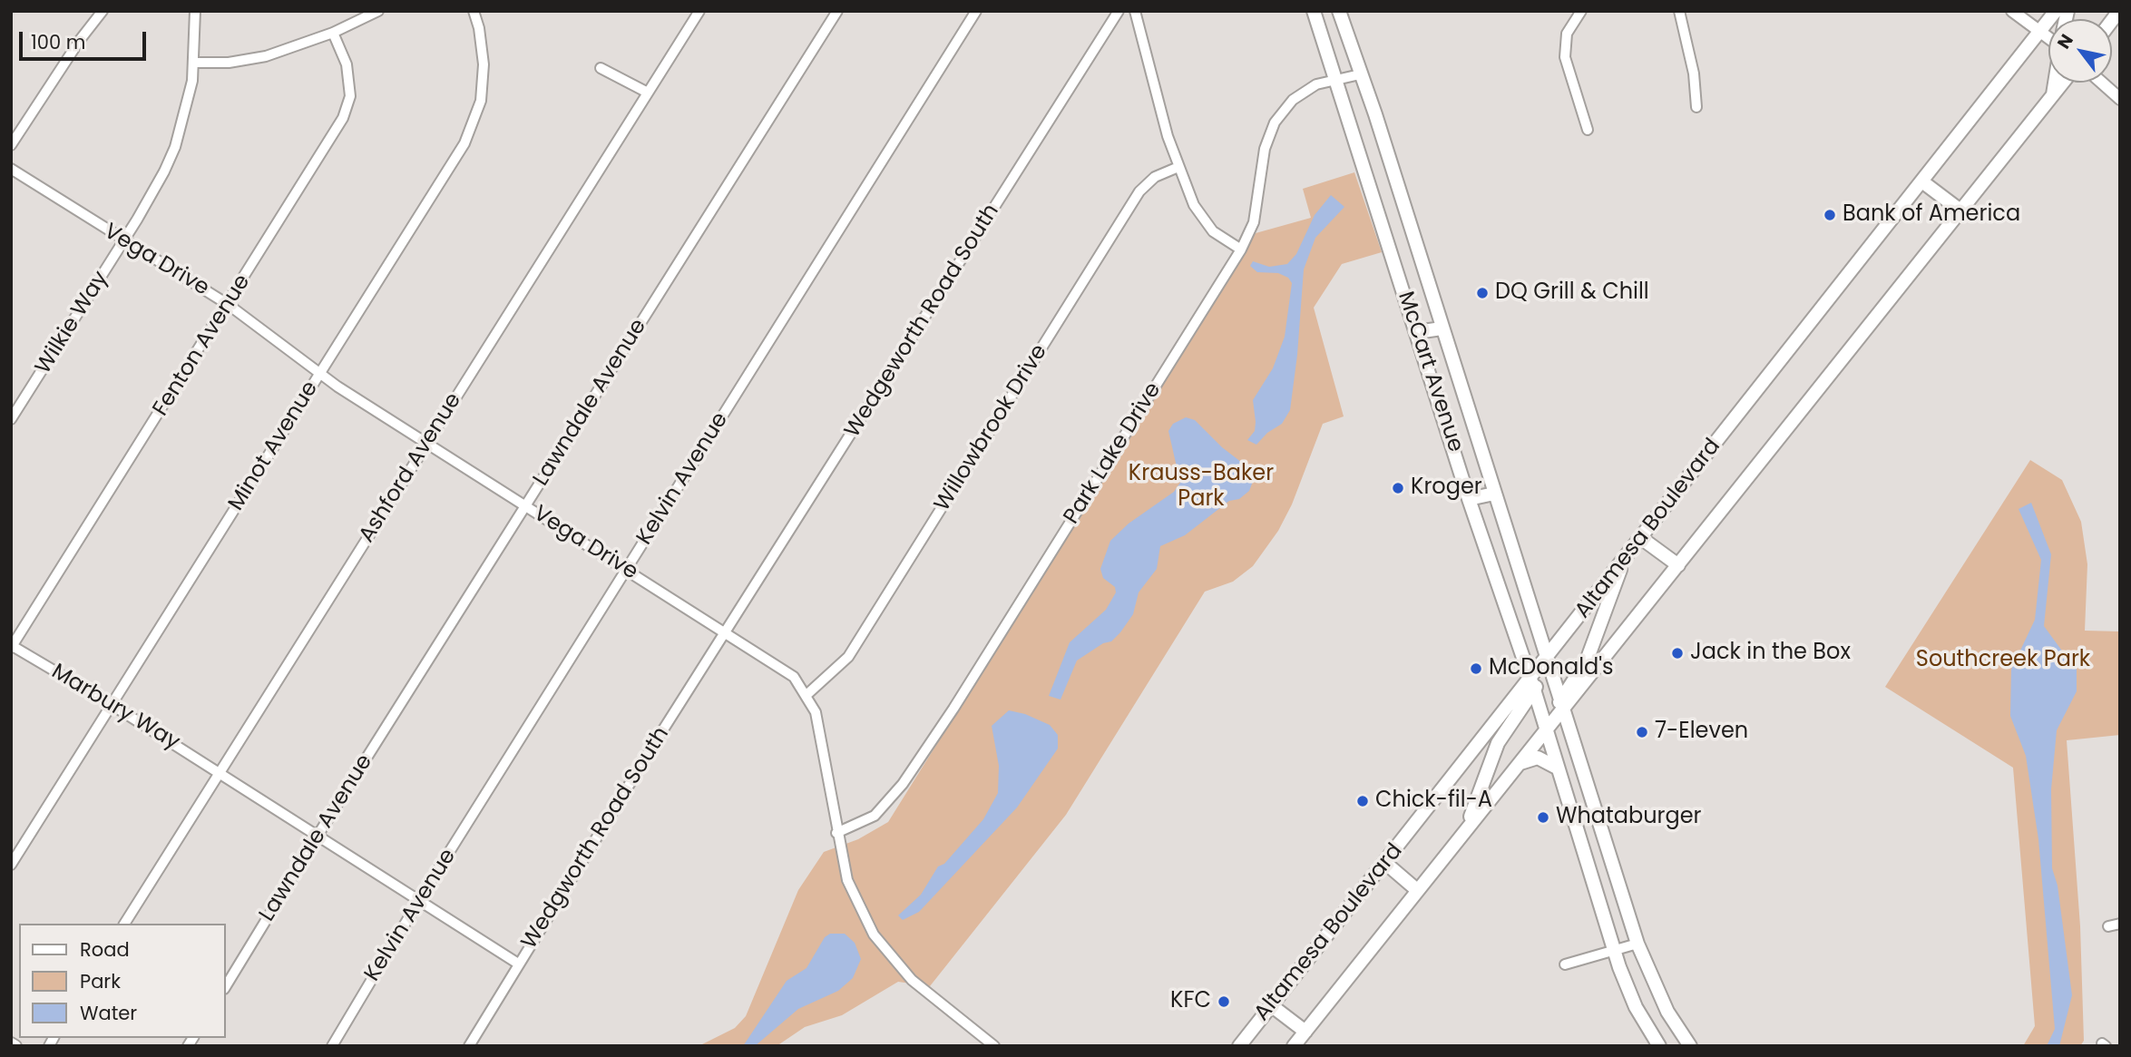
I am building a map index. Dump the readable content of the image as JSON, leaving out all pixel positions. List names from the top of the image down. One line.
{"streets":{"main road":["McCart Avenue","Altamesa Boulevard"],"street":["Vega Drive","Wedgeworth Road South","Wilkie Way","Fenton Avenue","Lawndale Avenue","Willowbrook Drive","Minot Avenue","Park Lake Drive","Ashford Avenue","Kelvin Avenue","Marbury Way","Wedgworth Road South"]},"crossings":[["Vega Drive","Wedgeworth Road South"],["Vega Drive","Wilkie Way"],["Vega Drive","Fenton Avenue"],["Vega Drive","Lawndale Avenue"],["Vega Drive","Willowbrook Drive"],["Vega Drive","Minot Avenue"],["Vega Drive","Park Lake Drive"],["Vega Drive","Ashford Avenue"],["Vega Drive","Kelvin Avenue"],["Vega Drive","Wedgworth Road South"],["Wedgeworth Road South","Wedgworth Road South"],["Fenton Avenue","Marbury Way"],["McCart Avenue","Park Lake Drive"],["McCart Avenue","Altamesa Boulevard"],["Lawndale Avenue","Marbury Way"],["Minot Avenue","Marbury Way"],["Ashford Avenue","Marbury Way"],["Kelvin Avenue","Marbury Way"],["Marbury Way","Wedgworth Road South"]],"parks":["Krauss-Baker Park","Southcreek Park"],"places":["Bank of America","DQ Grill & Chill","Kroger","Jack in the Box","McDonald's","7-Eleven","Chick-fil-A","Whataburger","KFC"],"legend":["Road","Park","Water"],"scale_bar":"100 m","north":"top left"}
